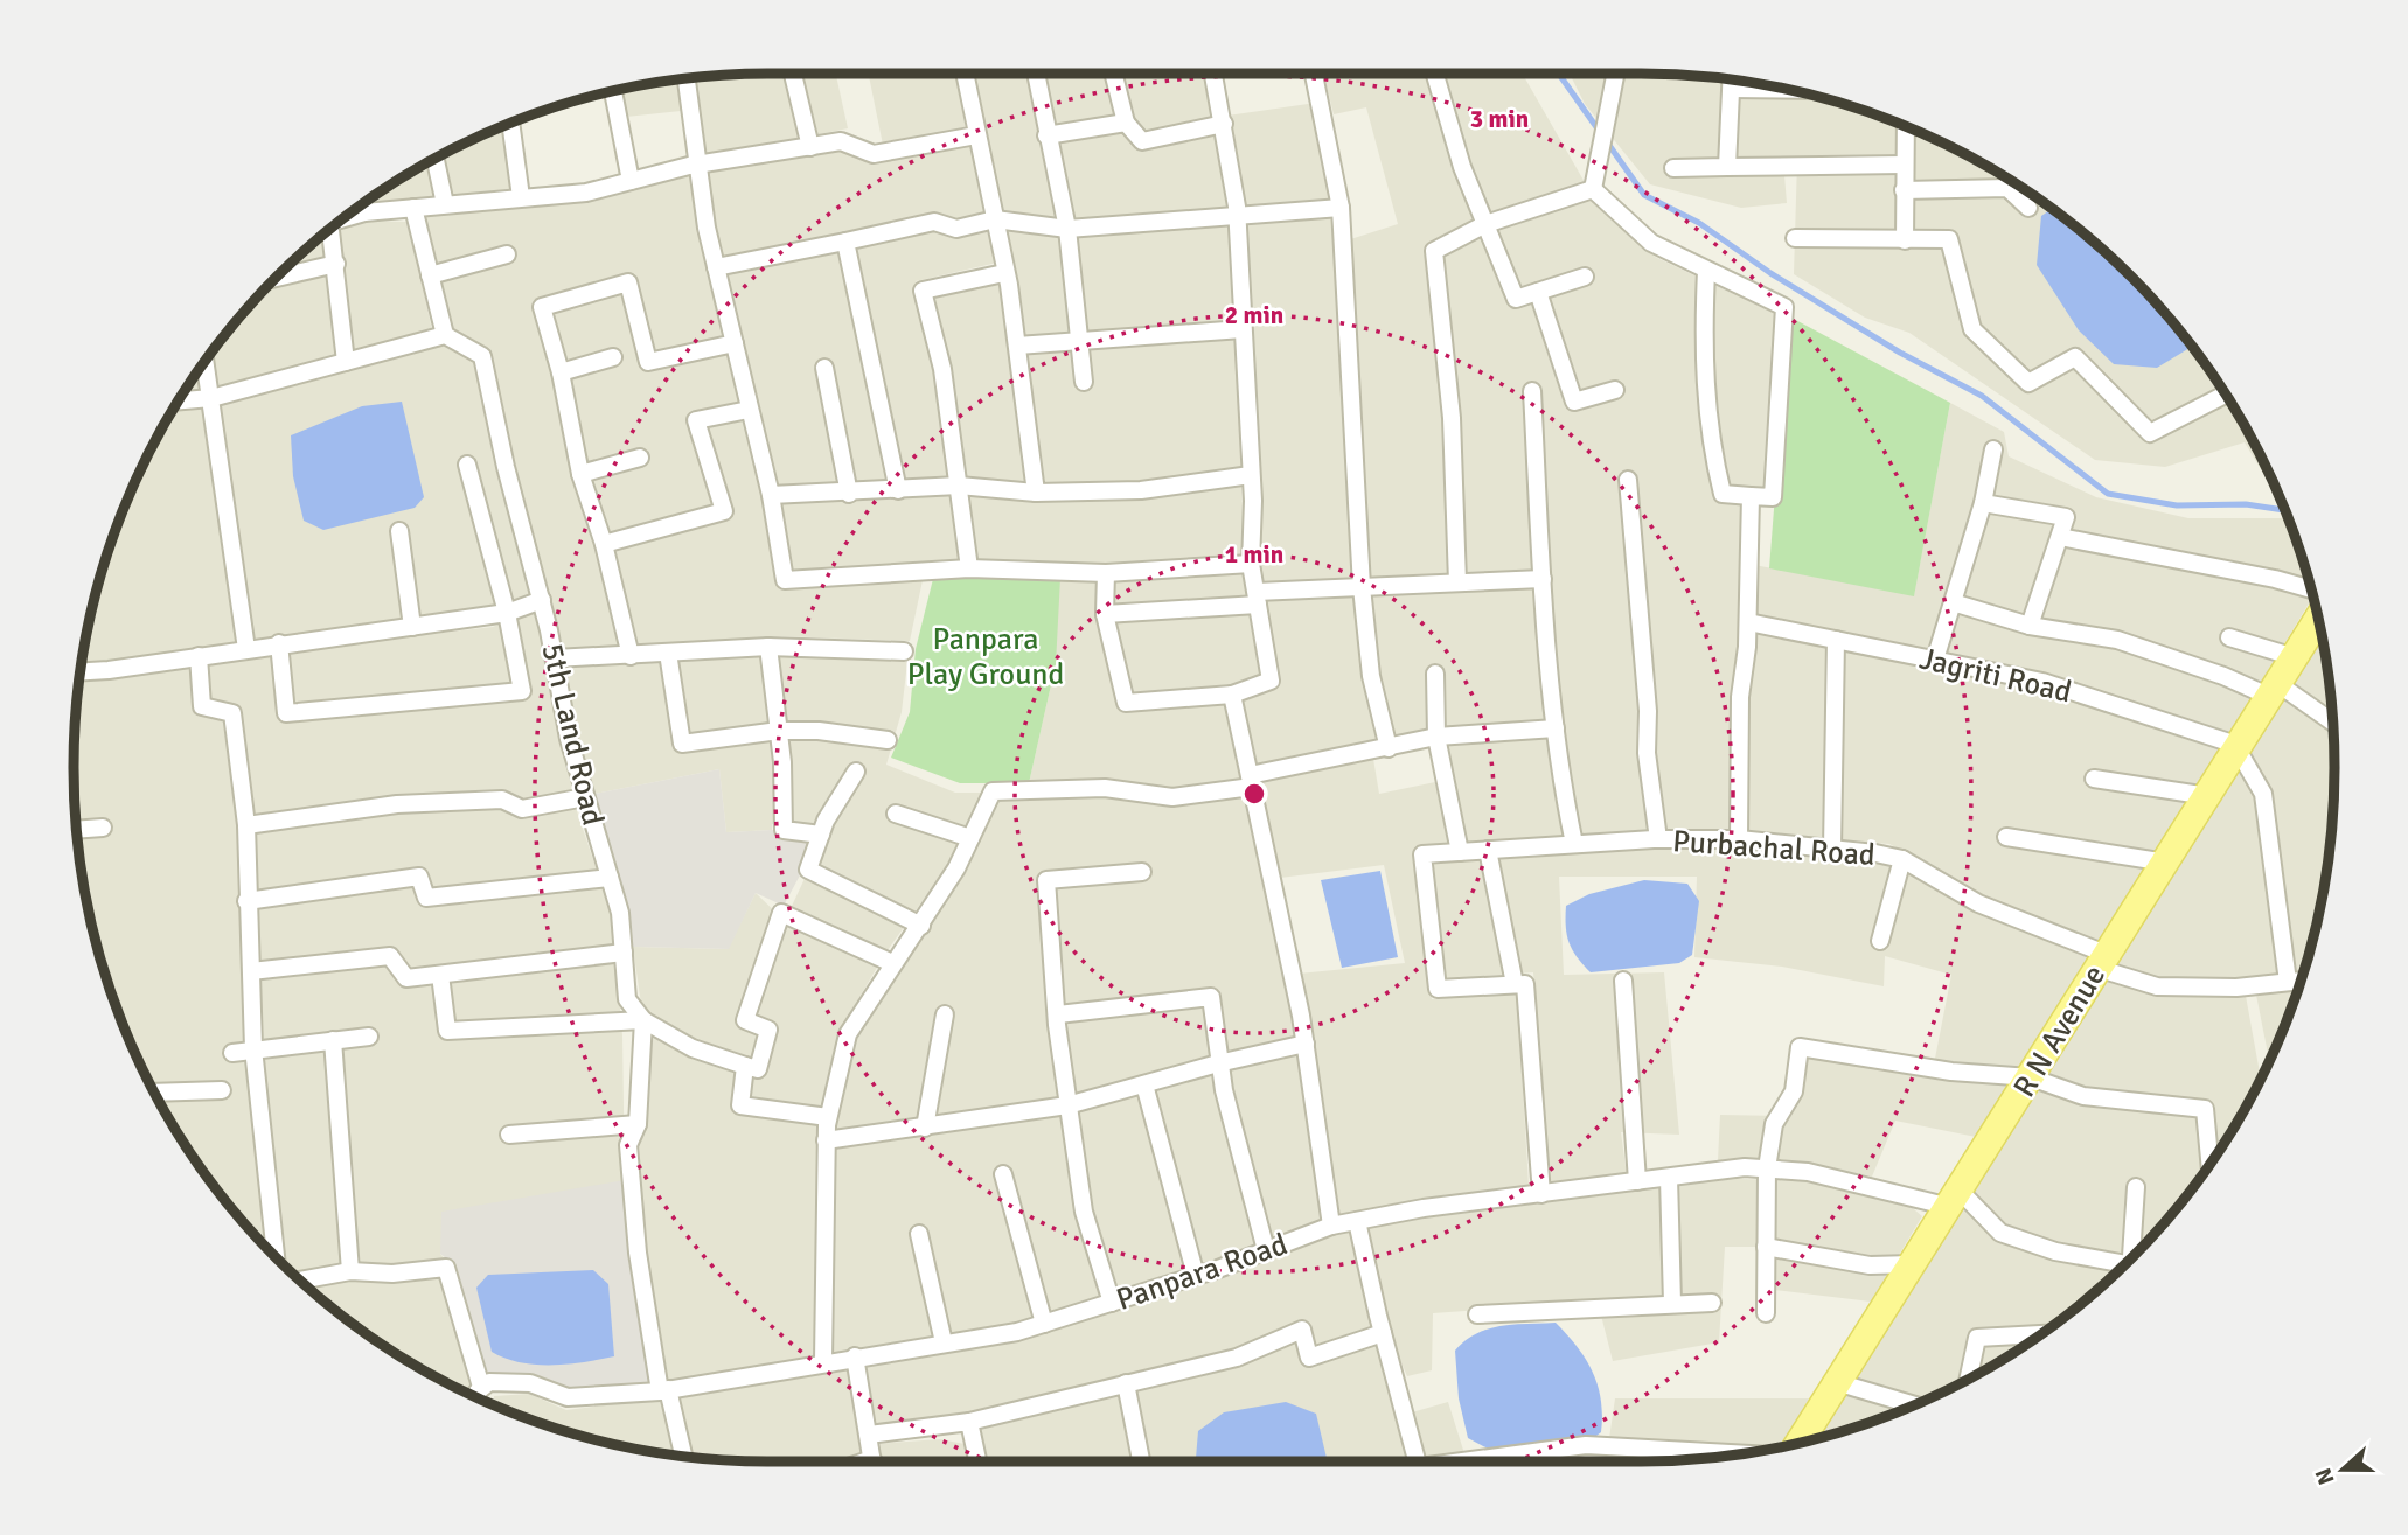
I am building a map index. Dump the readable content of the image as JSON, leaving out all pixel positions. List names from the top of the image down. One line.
{"streets":{"main road":["R N Avenue"],"street":["Jagriti Road","5th Land Road","Purbachal Road","Panpara Road"]},"crossings":[["Jagriti Road","R N Avenue"],["5th Land Road","Panpara Road"],["Purbachal Road","R N Avenue"],["R N Avenue","Panpara Road"]],"parks":["Panpara Play Ground"],"north":"left","rings":["3 min","2 min","1 min"]}
